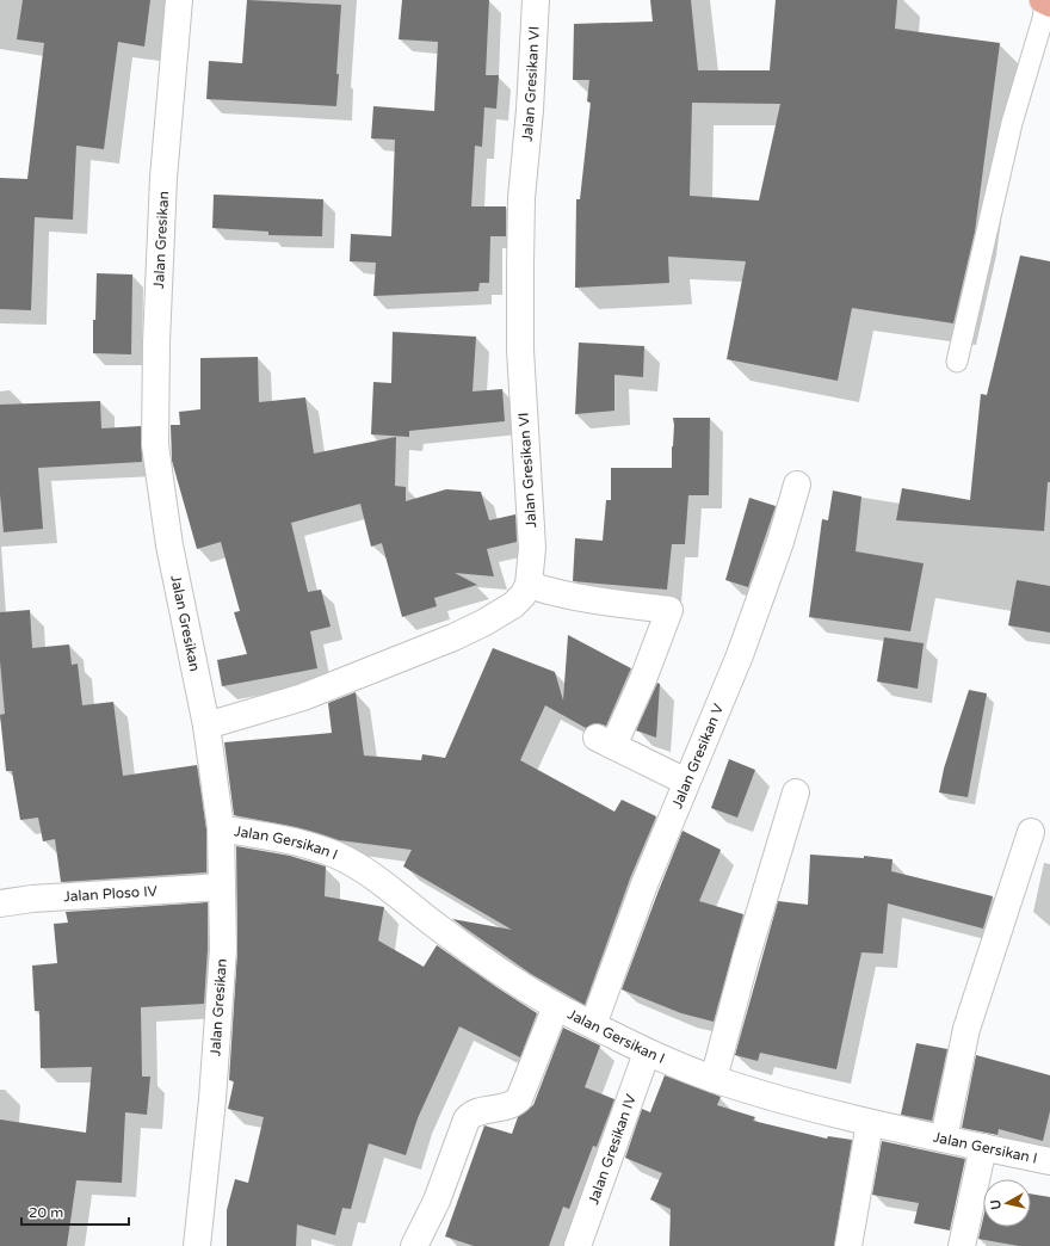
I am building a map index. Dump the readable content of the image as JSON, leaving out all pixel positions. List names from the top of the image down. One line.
{"streets":{"street":["Jalan Gresikan VI","Jalan Gresikan","Jalan Gresikan V","Jalan Gersikan I","Jalan Ploso IV","Jalan Gresikan IV"]},"crossings":[["Jalan Gresikan","Jalan Gersikan I"],["Jalan Gresikan","Jalan Ploso IV"],["Jalan Gresikan V","Jalan Gersikan I"],["Jalan Gersikan I","Jalan Gresikan IV"]],"scale_bar":"20 m","north":"left"}
